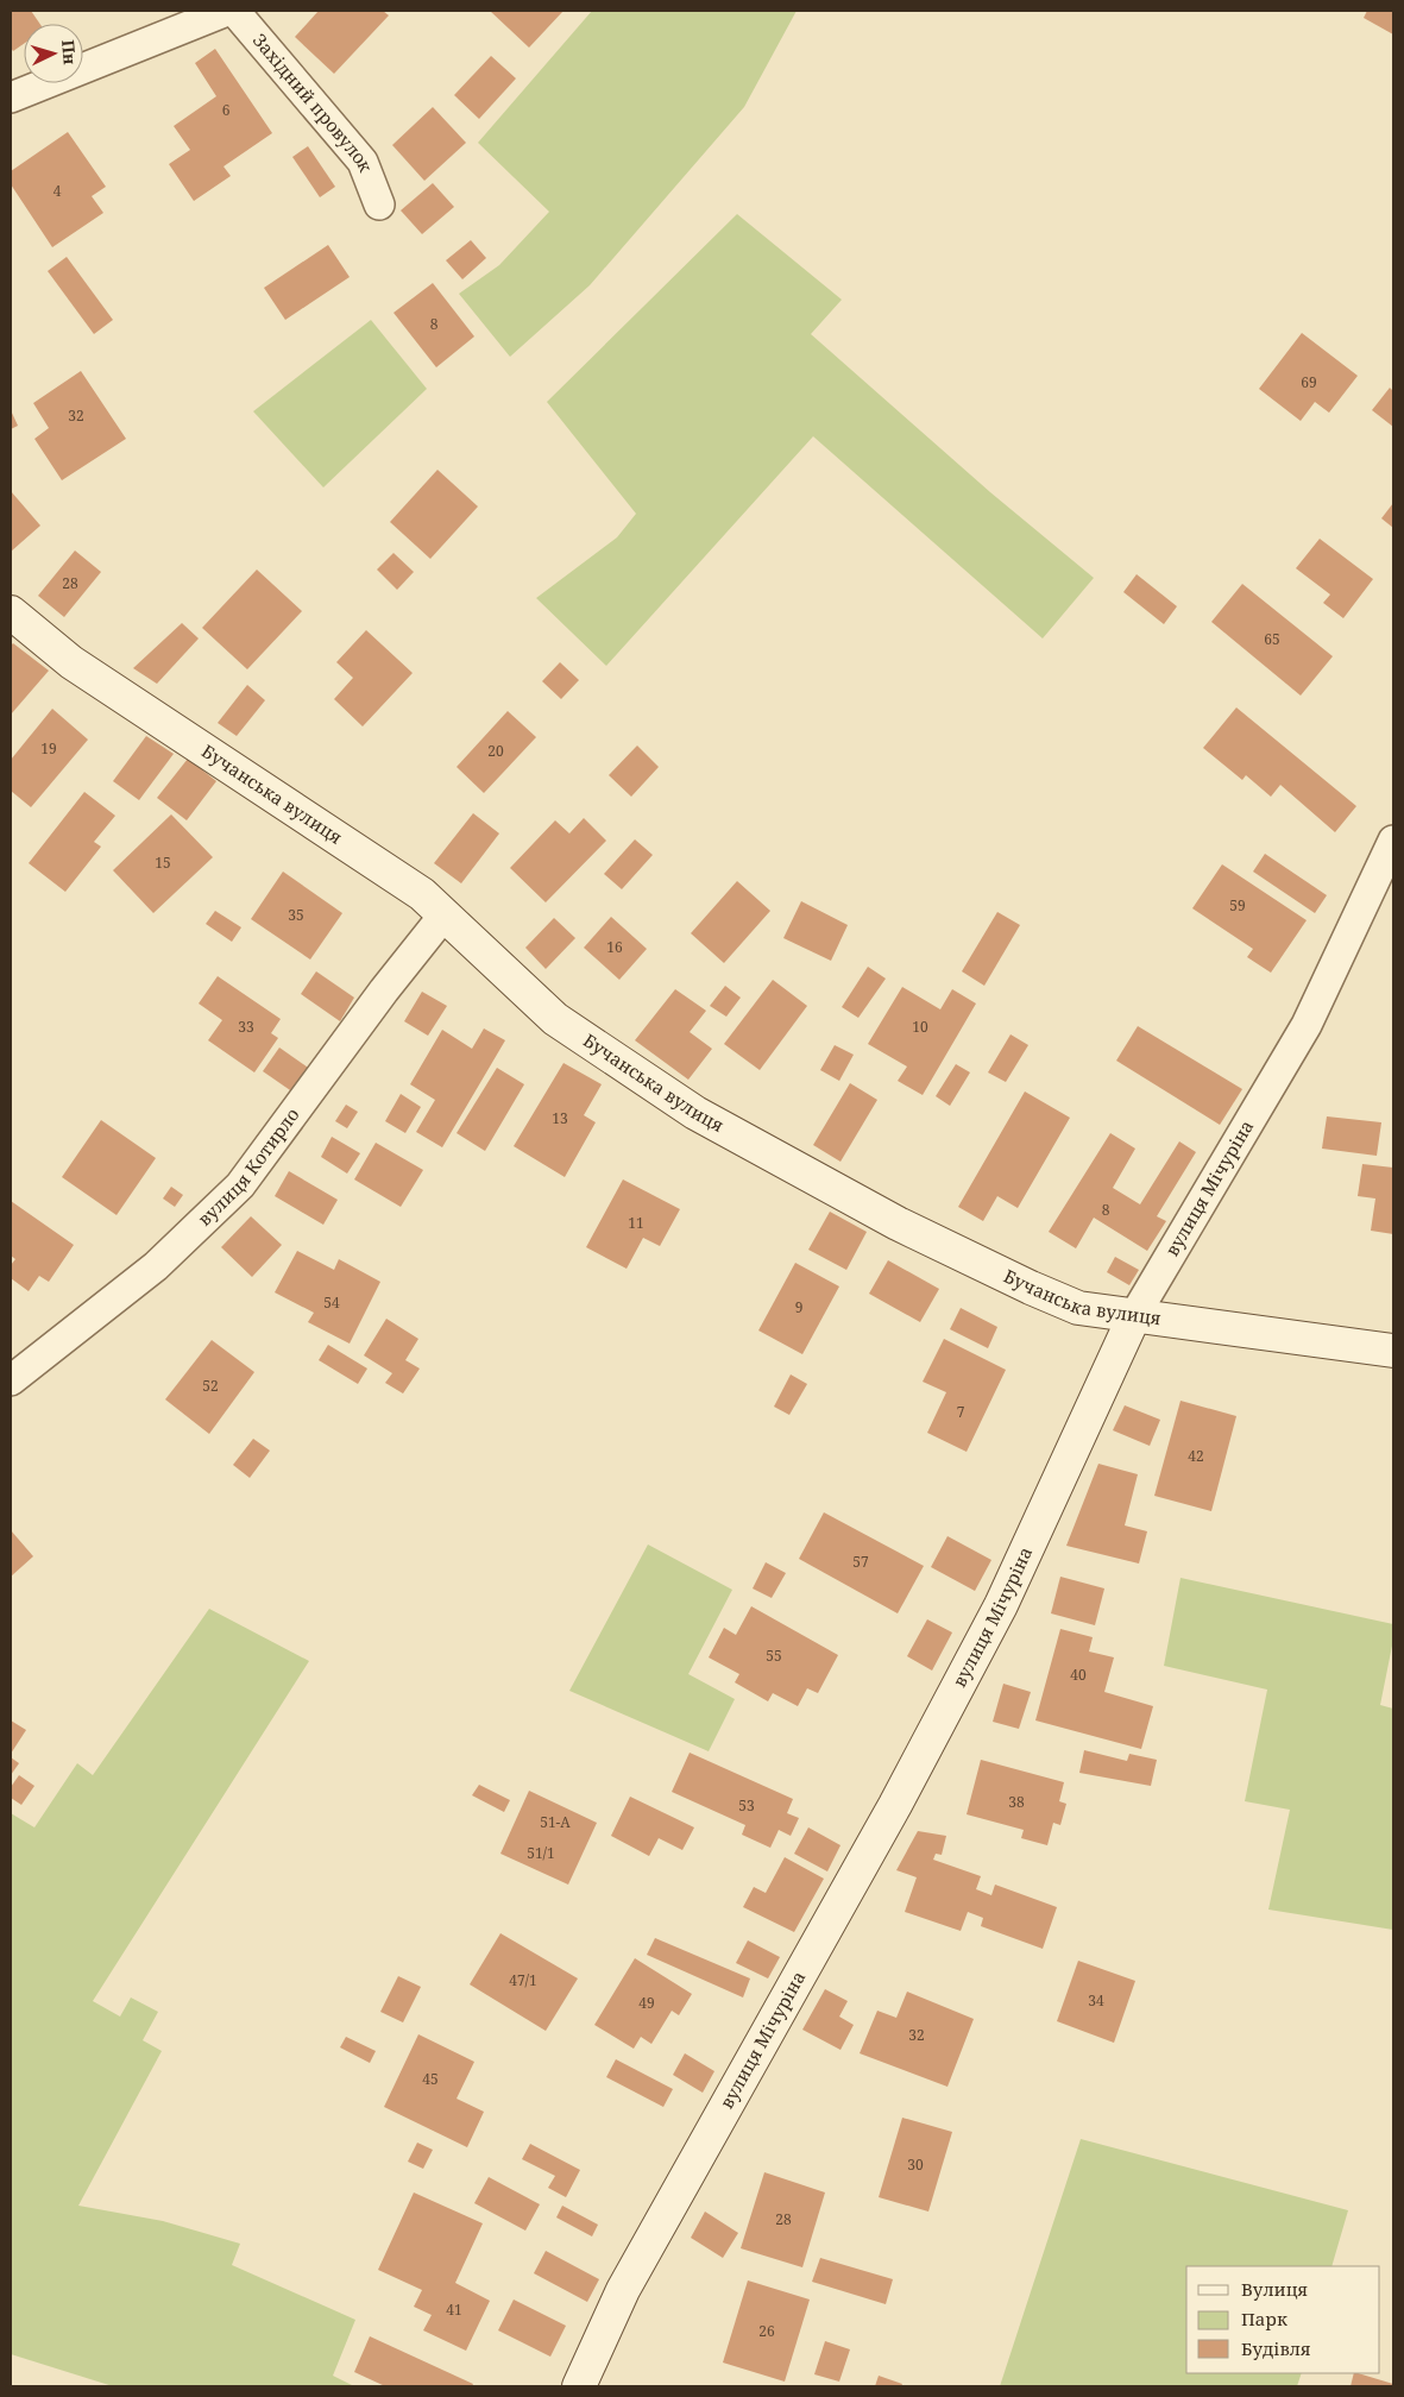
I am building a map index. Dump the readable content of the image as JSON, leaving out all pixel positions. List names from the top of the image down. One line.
{"streets":{"street":["Західний провулок","Бучанська вулиця","вулиця Котирло","вулиця Мічуріна"]},"crossings":[["Бучанська вулиця","вулиця Котирло"],["Бучанська вулиця","вулиця Мічуріна"]],"house_numbers":["6","4","8","69","32","28","65","19","20","15","59","35","16","33","10","13","8","11","54","9","52","7","42","57","55","40","38","53","51-А","51/1","47/1","34","49","32","45","30","28","41","26"],"legend":["Вулиця","Парк","Будівля"],"north":"right"}
